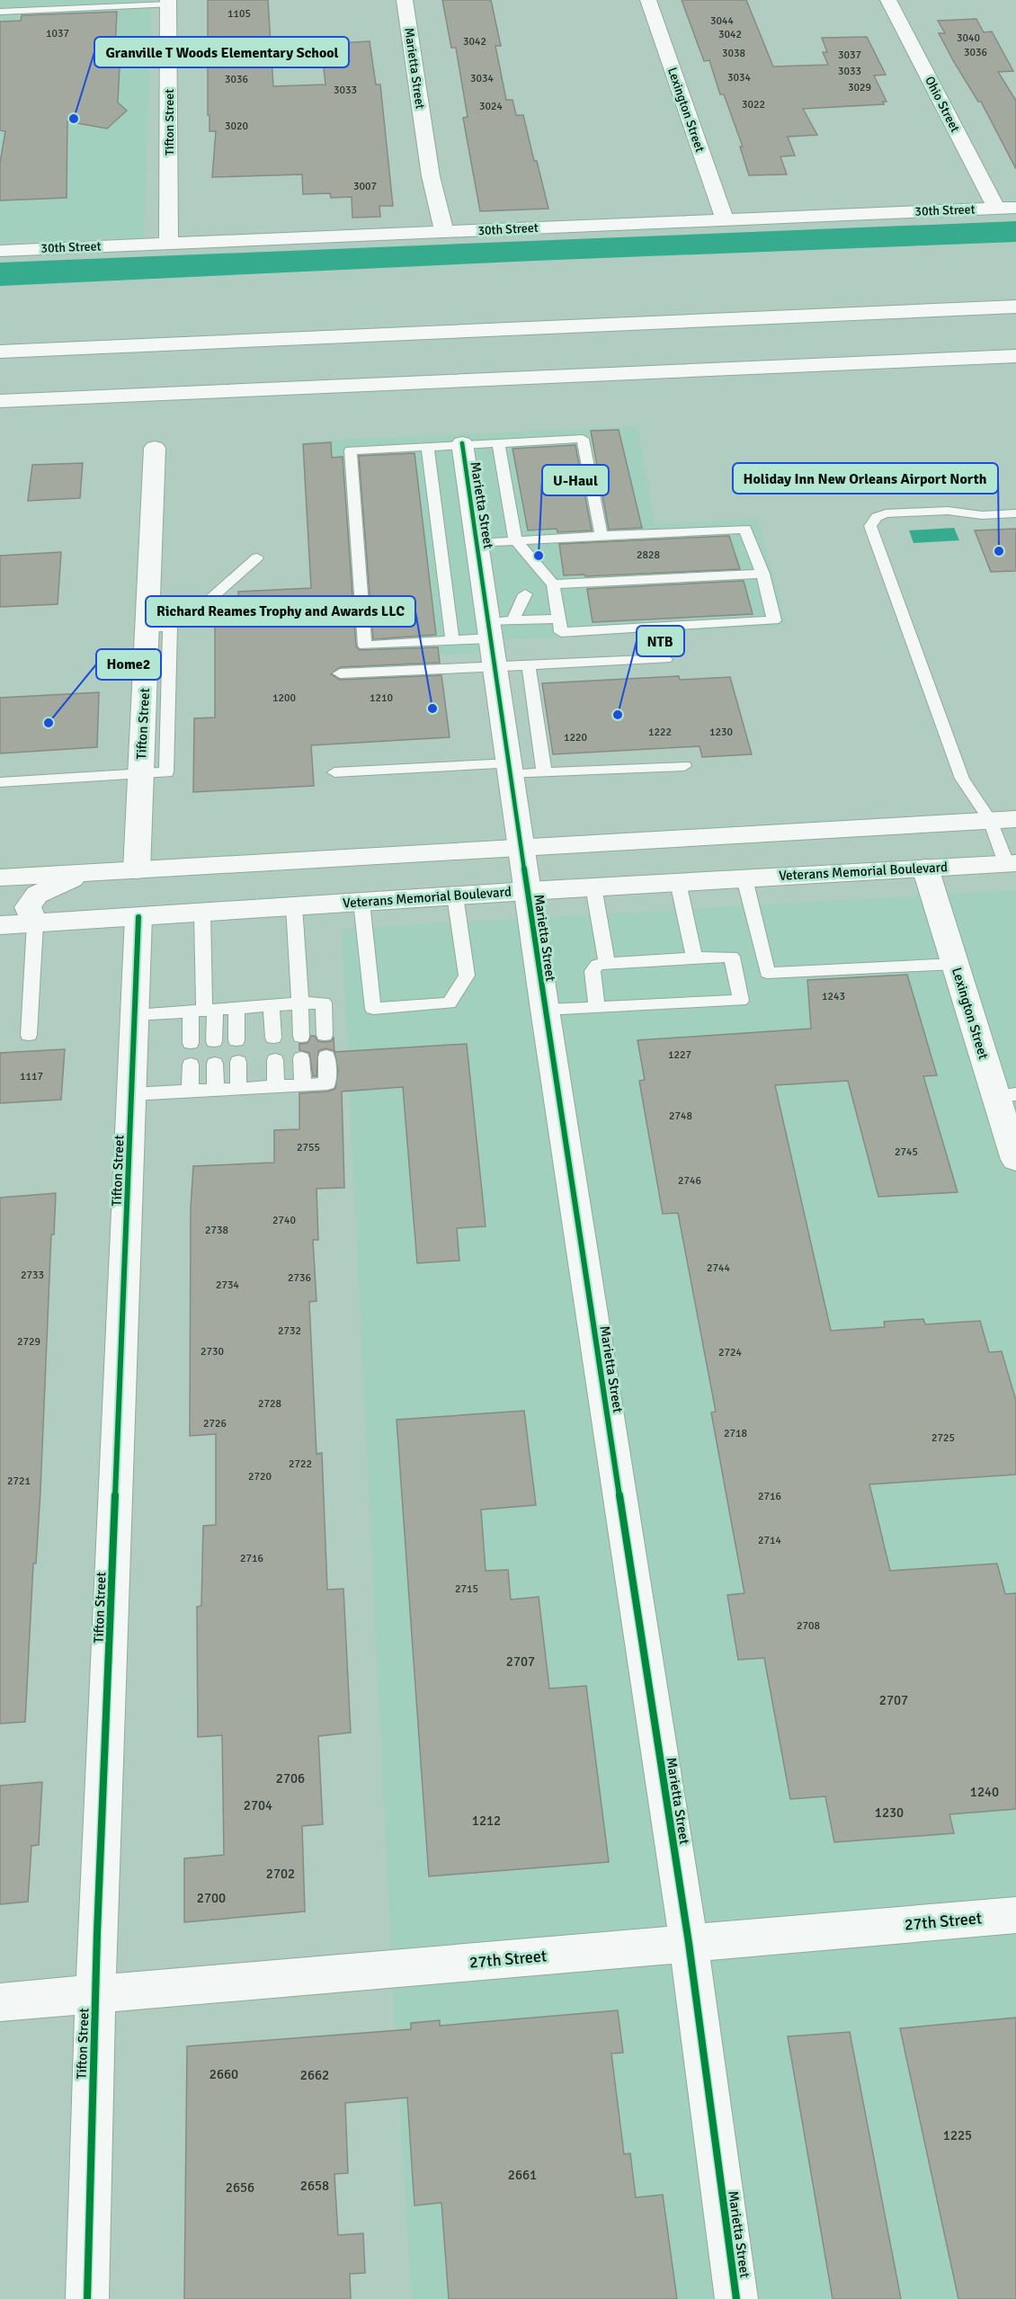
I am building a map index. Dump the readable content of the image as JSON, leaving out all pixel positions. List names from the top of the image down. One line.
{"streets":{"main road":["Marietta Street","Ohio Street","Lexington Street","Tifton Street","30th Street","Veterans Memorial Boulevard","27th Street"]},"crossings":[["Marietta Street","30th Street"],["Marietta Street","Veterans Memorial Boulevard"],["Marietta Street","27th Street"],["Ohio Street","30th Street"],["Lexington Street","30th Street"],["Lexington Street","Veterans Memorial Boulevard"],["Tifton Street","30th Street"],["Tifton Street","Veterans Memorial Boulevard"],["Tifton Street","27th Street"]],"places":["Granville T Woods Elementary School","Holiday Inn New Orleans Airport North","U-Haul","Richard Reames Trophy and Awards LLC","NTB","Home2"],"house_numbers":["1105","3044","1037","3042","3040","3042","3036","3038","3037","3033","3034","3034","3036","3029","3033","3022","3024","3020","3007","2828","1200","1210","1222","1230","1220","1243","1227","1117","2748","2755","2745","2746","2740","2738","2744","2733","2736","2734","2732","2729","2730","2724","2728","2726","2718","2725","2722","2720","2721","2716","2714","2716","2715","2708","2707","2707","2706","1240","2704","1230","1212","2702","2700","2660","2662","1225","2661","2658","2656"]}
